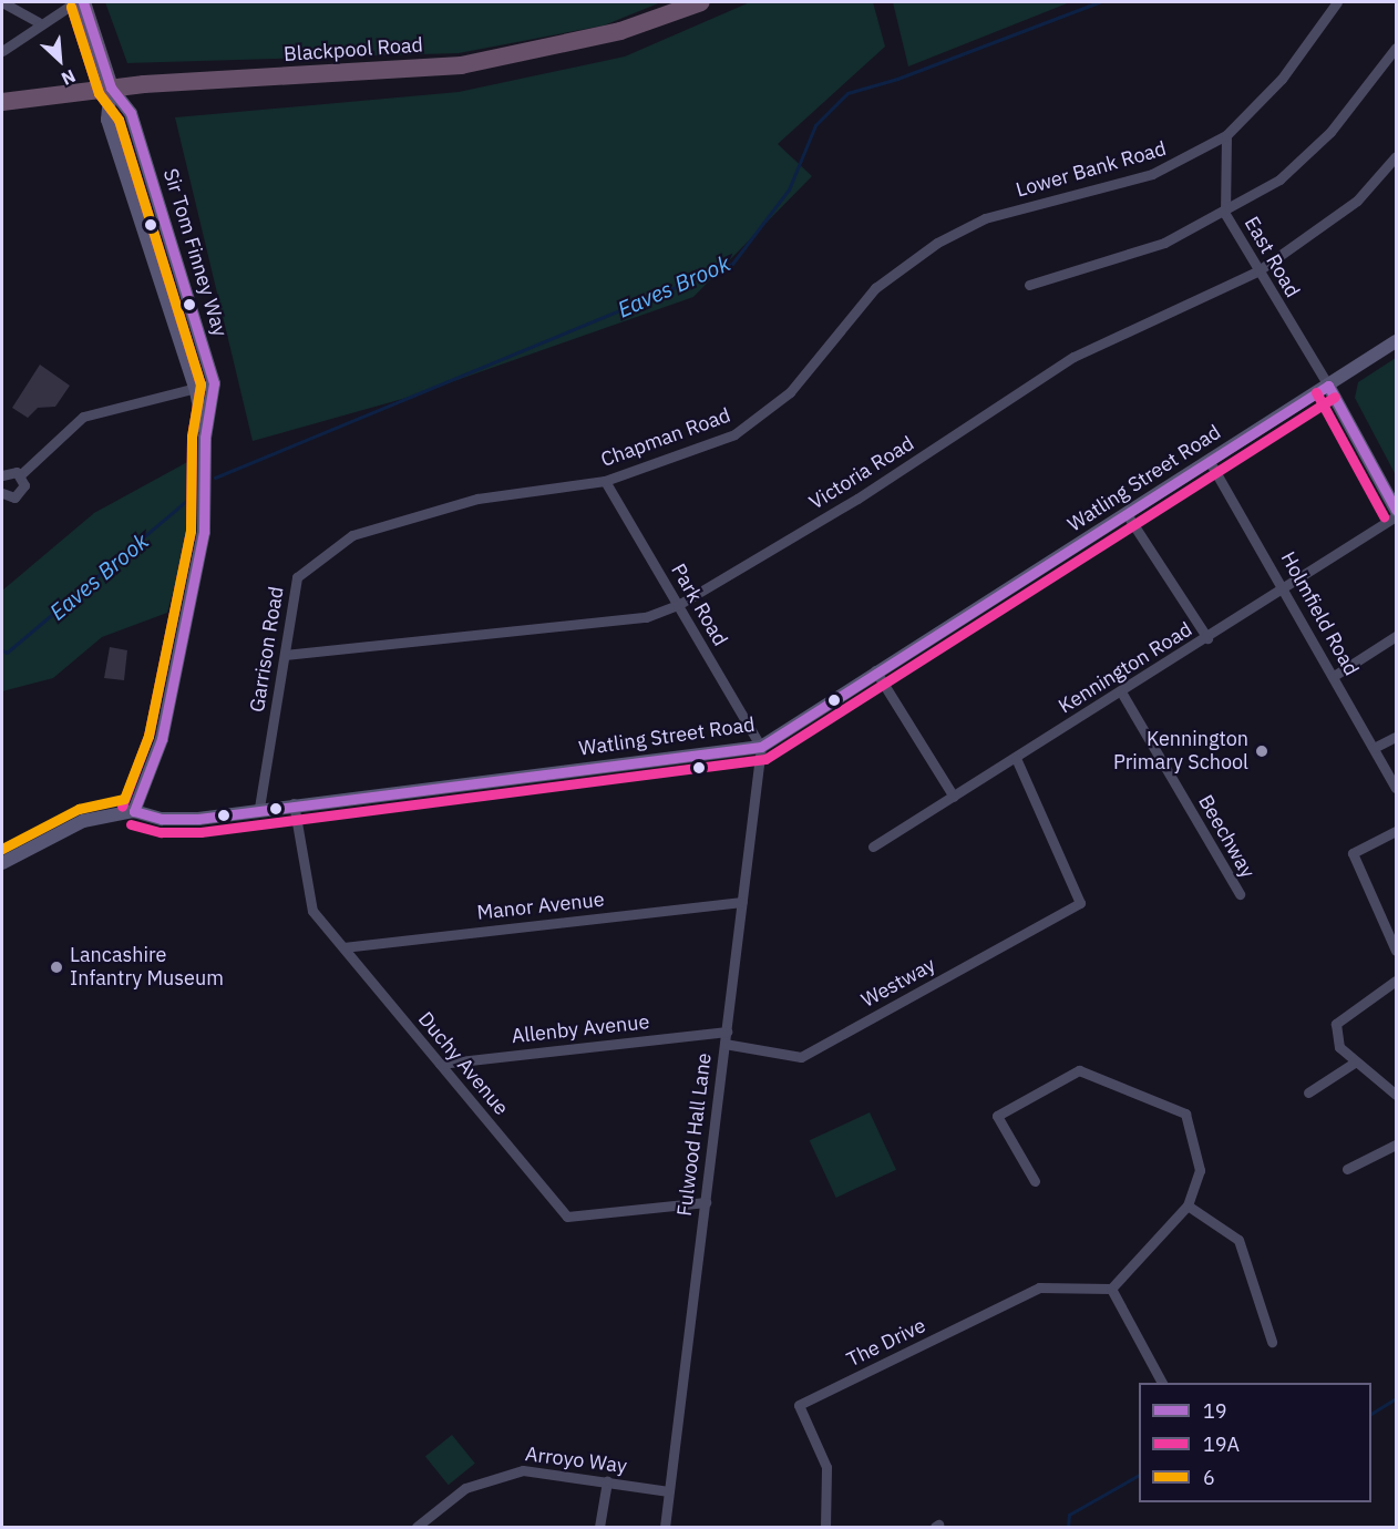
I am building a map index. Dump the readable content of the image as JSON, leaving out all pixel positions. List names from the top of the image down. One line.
{"streets":{"highway":["Blackpool Road"],"main road":["Sir Tom Finney Way","Watling Street Road"],"street":["Lower Bank Road","East Road","Chapman Road","Victoria Road","Park Road","Holmfield Road","Garrison Road","Kennington Road","Beechway","Manor Avenue","Westway","Allenby Avenue","Duchy Avenue","Fulwood Hall Lane","The Drive","Arroyo Way"]},"crossings":[["Blackpool Road","Sir Tom Finney Way"],["Lower Bank Road","East Road"],["Lower Bank Road","Chapman Road"],["Sir Tom Finney Way","Watling Street Road"],["East Road","Victoria Road"],["East Road","Watling Street Road"],["Chapman Road","Park Road"],["Chapman Road","Garrison Road"],["Victoria Road","Park Road"],["Victoria Road","Garrison Road"],["Watling Street Road","Park Road"],["Watling Street Road","Holmfield Road"],["Watling Street Road","Garrison Road"],["Watling Street Road","Duchy Avenue"],["Watling Street Road","Fulwood Hall Lane"],["Park Road","Fulwood Hall Lane"],["Holmfield Road","Kennington Road"],["Kennington Road","Beechway"],["Kennington Road","Westway"],["Manor Avenue","Duchy Avenue"],["Manor Avenue","Fulwood Hall Lane"],["Westway","Fulwood Hall Lane"],["Allenby Avenue","Duchy Avenue"],["Allenby Avenue","Fulwood Hall Lane"],["Duchy Avenue","Fulwood Hall Lane"],["Fulwood Hall Lane","Arroyo Way"]],"water":["Eaves Brook"],"places":["Kennington Primary School","Lancashire Infantry Museum"],"lines":["transit line 19","transit line 19A","transit line 6"],"legend":["19","19A","6"],"north":"bottom right"}
